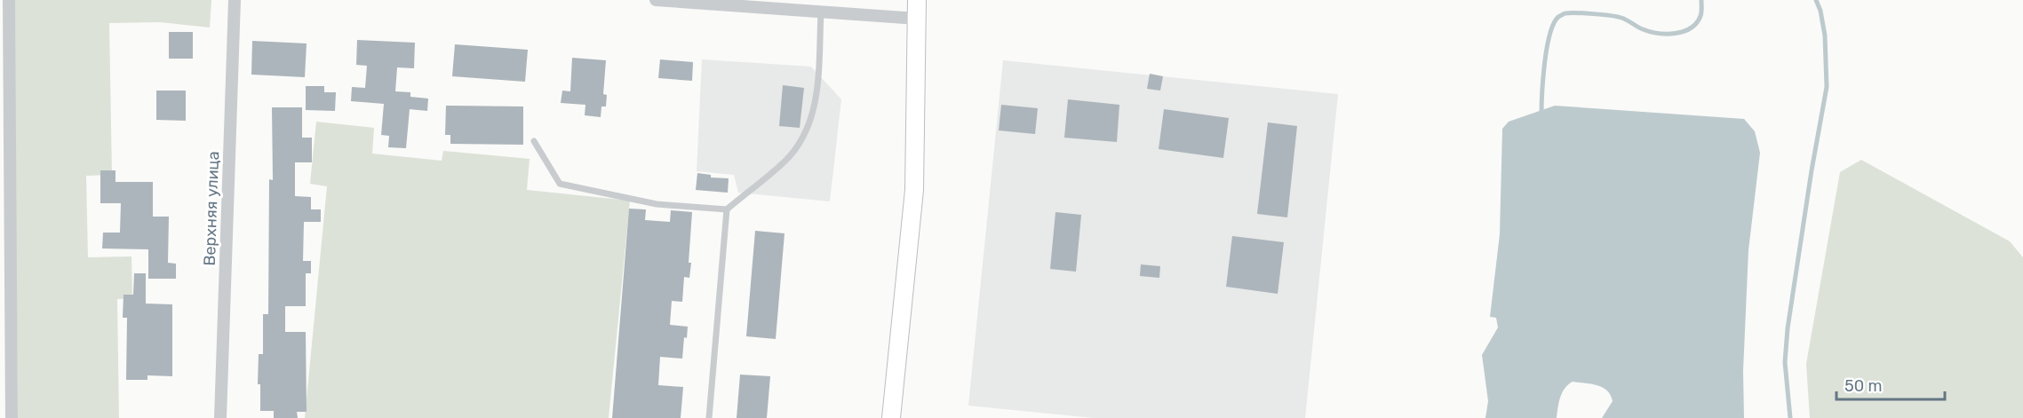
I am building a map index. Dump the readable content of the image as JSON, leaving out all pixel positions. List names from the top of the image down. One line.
{"streets":{"street":["Верхняя улица"]},"scale_bar":"50 m"}
